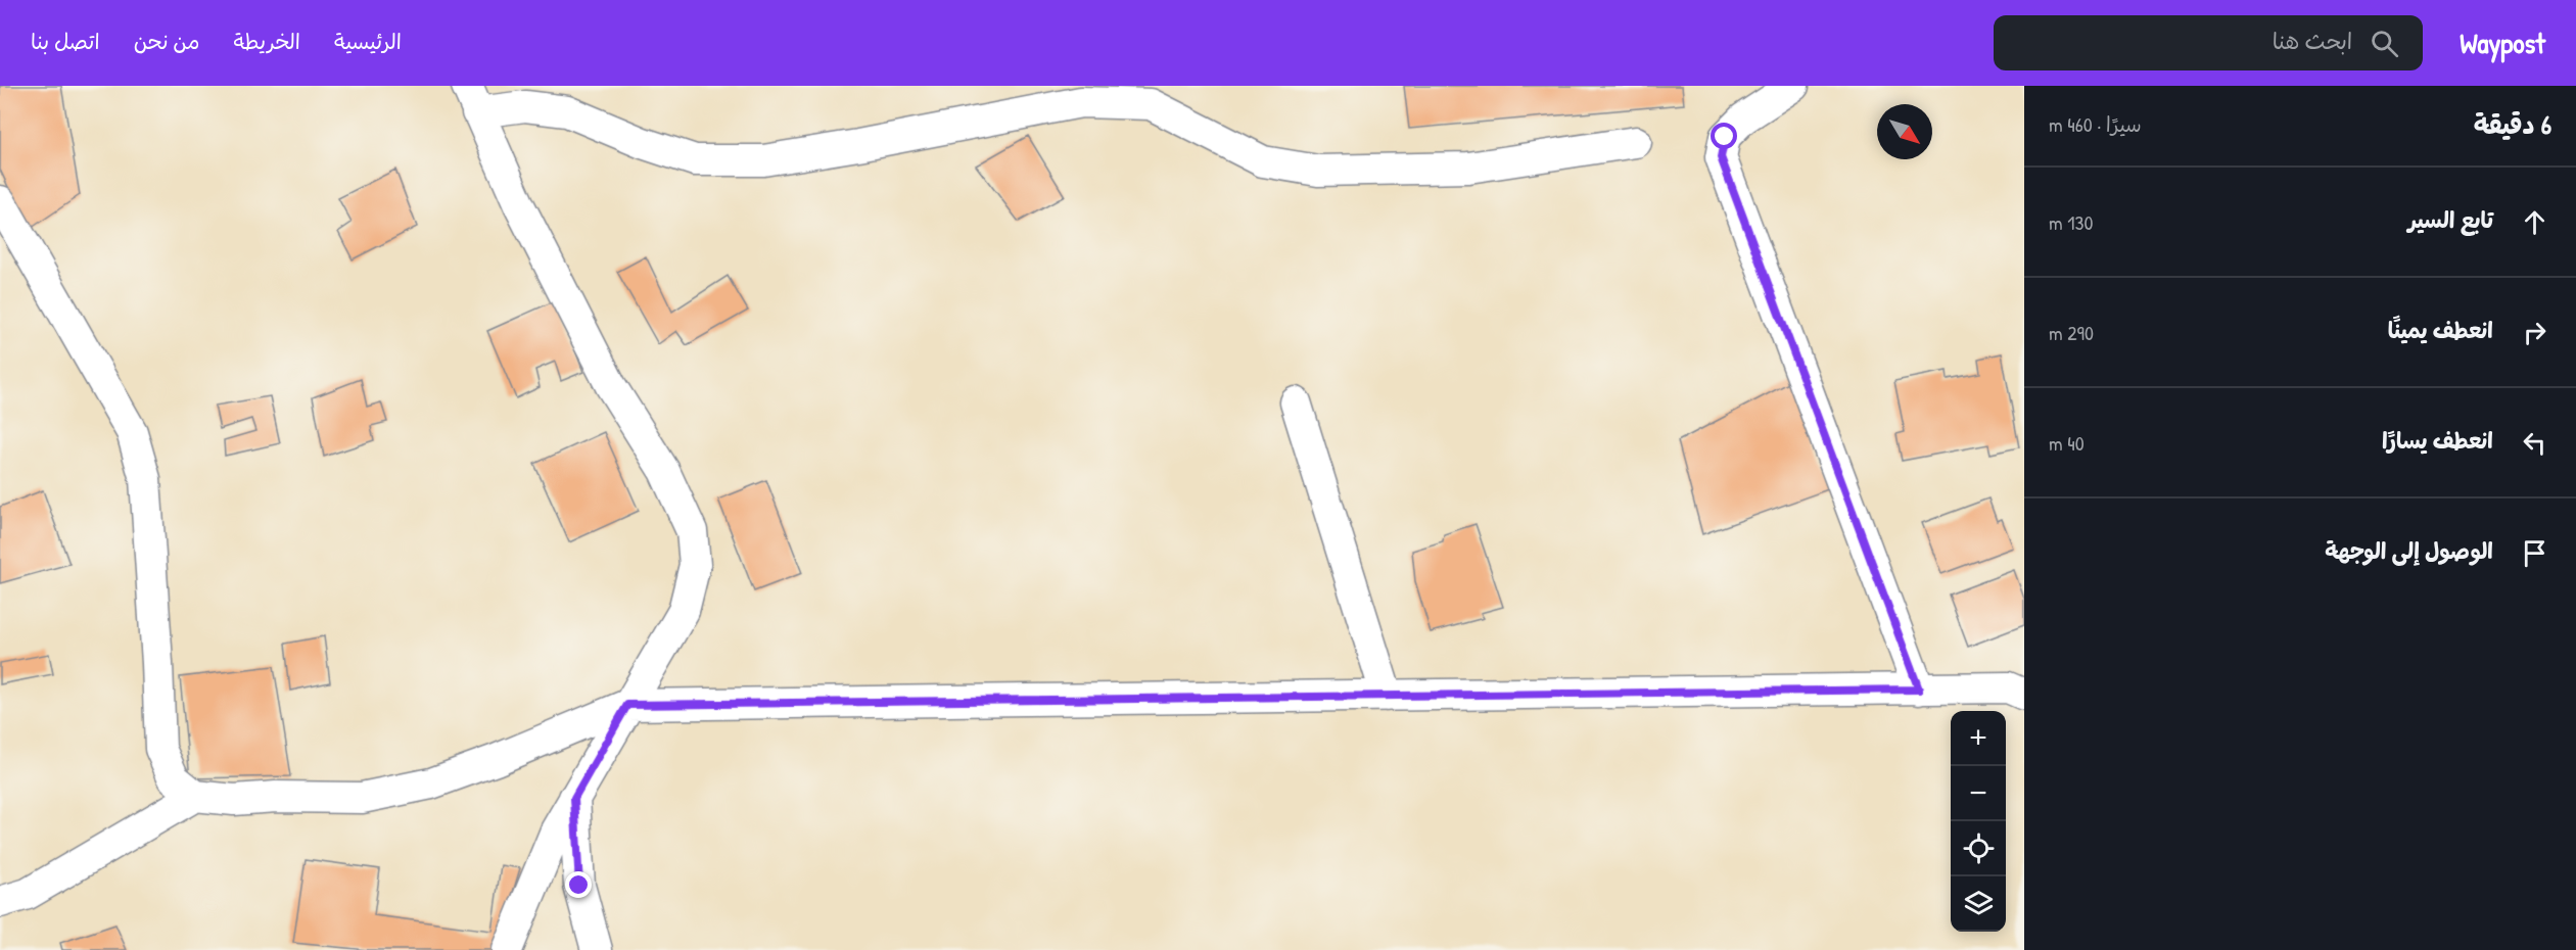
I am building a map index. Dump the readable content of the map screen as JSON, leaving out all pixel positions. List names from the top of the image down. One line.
{"north":"bottom right","page":{"header":"Waypost","search":"ابحث هنا","nav":["الرئيسية","الخريطة","من نحن","اتصل بنا"],"heading":["6 دقيقة","سيرًا · 460 m"],"list":[["تابع السير","130 m"],["انعطف يمينًا","290 m"],["انعطف يسارًا","40 m"],"الوصول إلى الوجهة"],"map_buttons":["+","−"]}}
